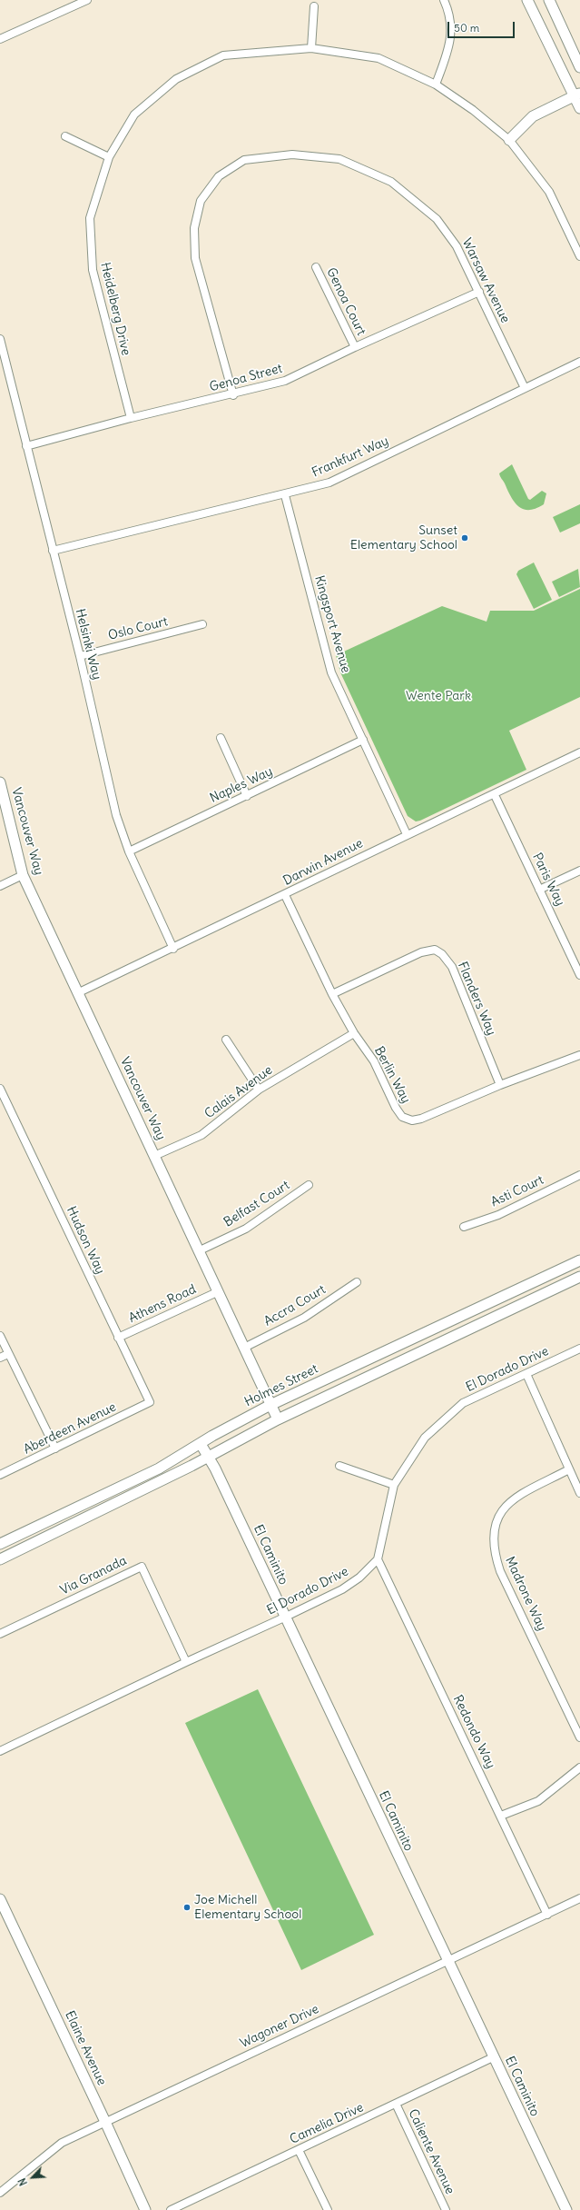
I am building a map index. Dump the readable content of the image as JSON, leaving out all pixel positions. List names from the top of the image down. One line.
{"streets":{"street":["Warsaw Avenue","Genoa Court","Heidelberg Drive","Genoa Street","Frankfurt Way","Kingsport Avenue","Oslo Court","Helsinki Way","Naples Way","Vancouver Way","Darwin Avenue","Paris Way","Flanders Way","Berlin Way","Calais Avenue","Asti Court","Belfast Court","Hudson Way","Athens Road","Accra Court","El Dorado Drive","Holmes Street","Aberdeen Avenue","El Caminito","Via Granada","Madrone Way","Redondo Way","Wagoner Drive","Elaine Avenue","Camelia Drive","Caliente Avenue"]},"crossings":[["Warsaw Avenue","Genoa Street"],["Warsaw Avenue","Frankfurt Way"],["Genoa Court","Genoa Street"],["Heidelberg Drive","Genoa Street"],["Genoa Street","Helsinki Way"],["Frankfurt Way","Kingsport Avenue"],["Frankfurt Way","Helsinki Way"],["Kingsport Avenue","Naples Way"],["Kingsport Avenue","Darwin Avenue"],["Oslo Court","Helsinki Way"],["Helsinki Way","Naples Way"],["Helsinki Way","Darwin Avenue"],["Vancouver Way","Darwin Avenue"],["Vancouver Way","Calais Avenue"],["Vancouver Way","Belfast Court"],["Vancouver Way","Athens Road"],["Vancouver Way","Accra Court"],["Vancouver Way","Holmes Street"],["Darwin Avenue","Paris Way"],["Darwin Avenue","Berlin Way"],["Flanders Way","Berlin Way"],["Berlin Way","Calais Avenue"],["Hudson Way","Athens Road"],["Hudson Way","Aberdeen Avenue"],["El Dorado Drive","El Caminito"],["El Dorado Drive","Via Granada"],["El Dorado Drive","Redondo Way"],["Holmes Street","El Caminito"],["El Caminito","Wagoner Drive"],["El Caminito","Camelia Drive"],["Redondo Way","Wagoner Drive"],["Wagoner Drive","Elaine Avenue"],["Camelia Drive","Caliente Avenue"]],"parks":["Wente Park"],"places":["Sunset Elementary School","Joe Michell Elementary School"],"scale_bar":"50 m","north":"bottom left"}
